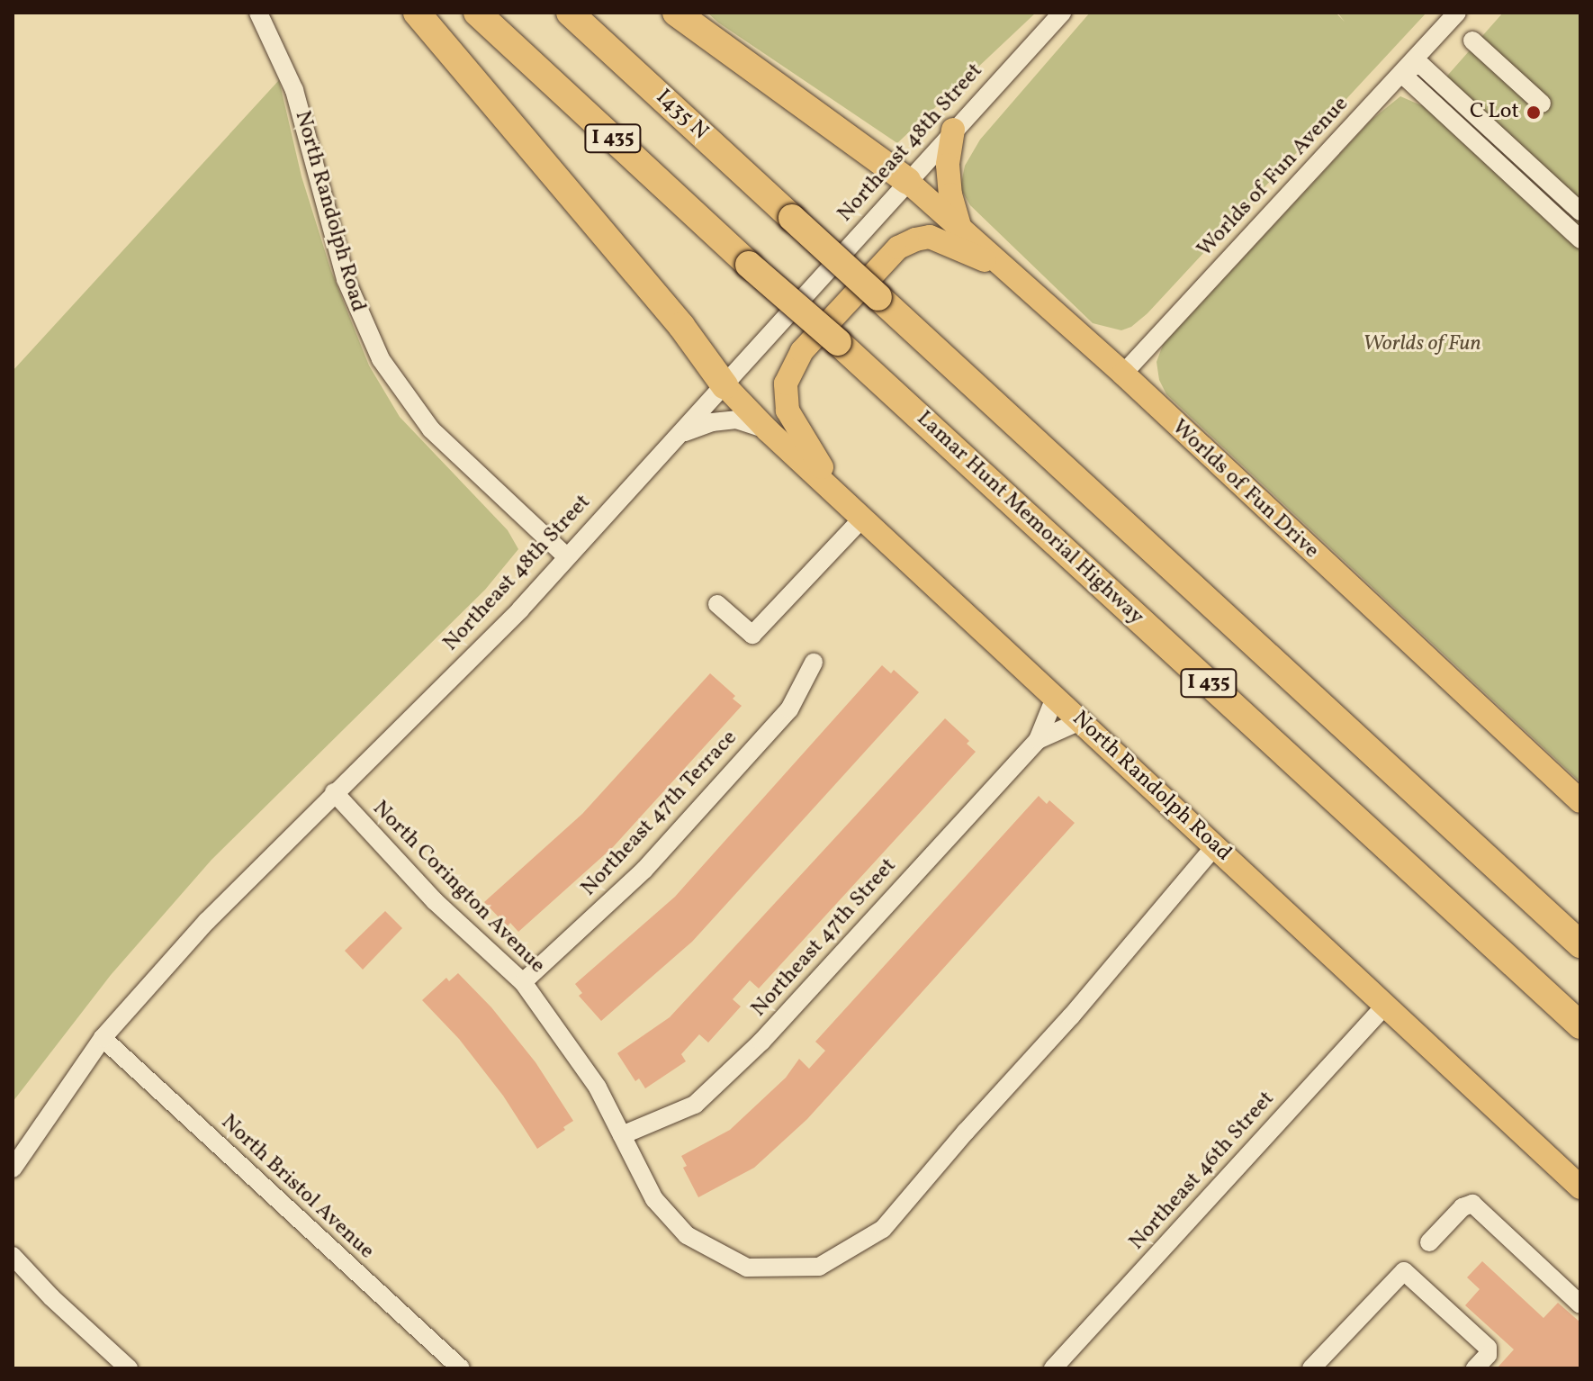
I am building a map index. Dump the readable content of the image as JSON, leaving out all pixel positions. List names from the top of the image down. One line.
{"streets":{"highway":["I435 N","I 435","Lamar Hunt Memorial Highway"],"main road":["North Randolph Road","Worlds of Fun Drive"],"street":["Northeast 48th Street","Worlds of Fun Avenue","Northeast 47th Terrace","North Corington Avenue","Northeast 47th Street","Northeast 46th Street","North Bristol Avenue"]},"crossings":[["Northeast 48th Street","North Randolph Road"],["Northeast 48th Street","Worlds of Fun Drive"],["Northeast 48th Street","North Corington Avenue"],["Northeast 48th Street","North Bristol Avenue"],["Worlds of Fun Avenue","Worlds of Fun Drive"],["North Randolph Road","North Corington Avenue"],["North Randolph Road","Northeast 47th Street"],["North Randolph Road","Northeast 46th Street"],["Northeast 47th Terrace","North Corington Avenue"],["North Corington Avenue","Northeast 47th Street"]],"parks":["Worlds of Fun"],"places":["C Lot"]}
